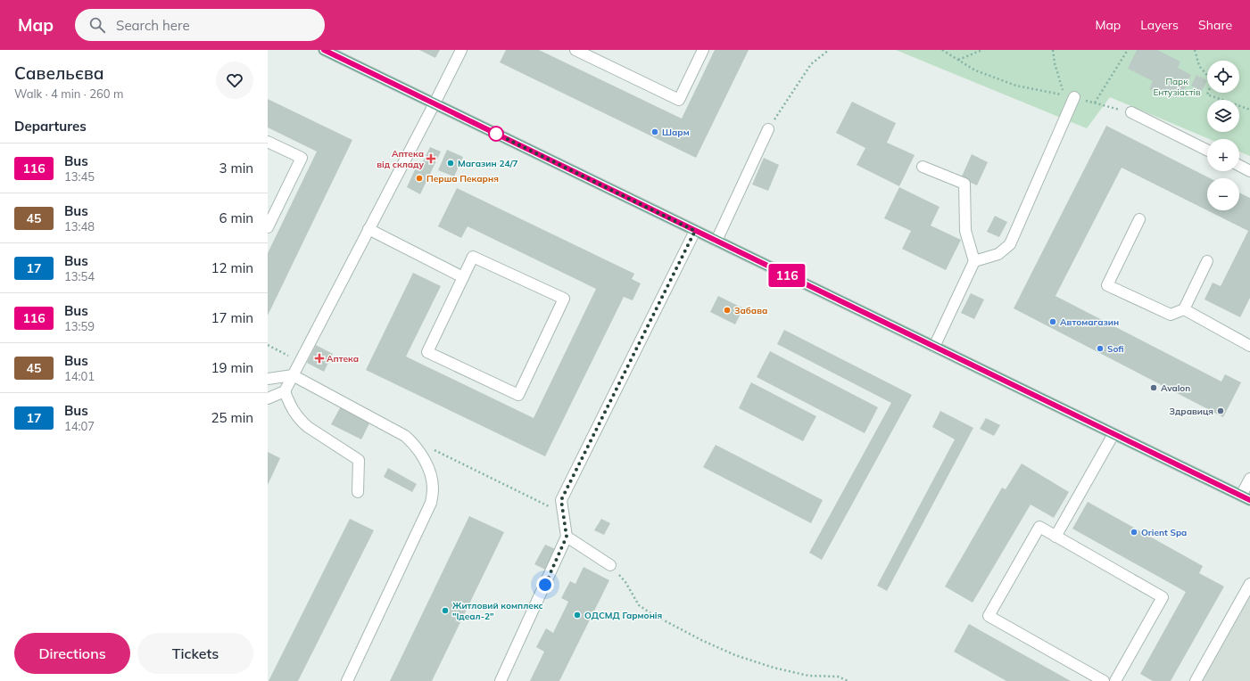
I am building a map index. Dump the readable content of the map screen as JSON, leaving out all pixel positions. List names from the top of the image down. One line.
{"parks":["Парк Ентузіастів"],"places":{"other":["Шарм","Магазин 24/7","Перша Пекарня","Забава","Автомагазин","Sofi","Avalon","Здравиця","Orient Spa","Житловий комплекс \"Ідеал-2\"","ОДСМД Гармонія"],"health":["Аптека від складу","Аптека"]},"lines":["bus line 116"],"page":{"header":"Map","search":"Search here","nav":["Map","Layers","Share"],"heading":[["Савельєва","Walk · 4 min · 260 m"],"Departures"],"on_map":"116","map_buttons":["+","−"],"list":[{"mark":"116","name":"Bus","note":"13:45","value":"3 min"},{"mark":"45","name":"Bus","note":"13:48","value":"6 min"},{"mark":"17","name":"Bus","note":"13:54","value":"12 min"},{"mark":"116","name":"Bus","note":"13:59","value":"17 min"},{"mark":"45","name":"Bus","note":"14:01","value":"19 min"},{"mark":"17","name":"Bus","note":"14:07","value":"25 min"}],"buttons":["Directions","Tickets"]}}
